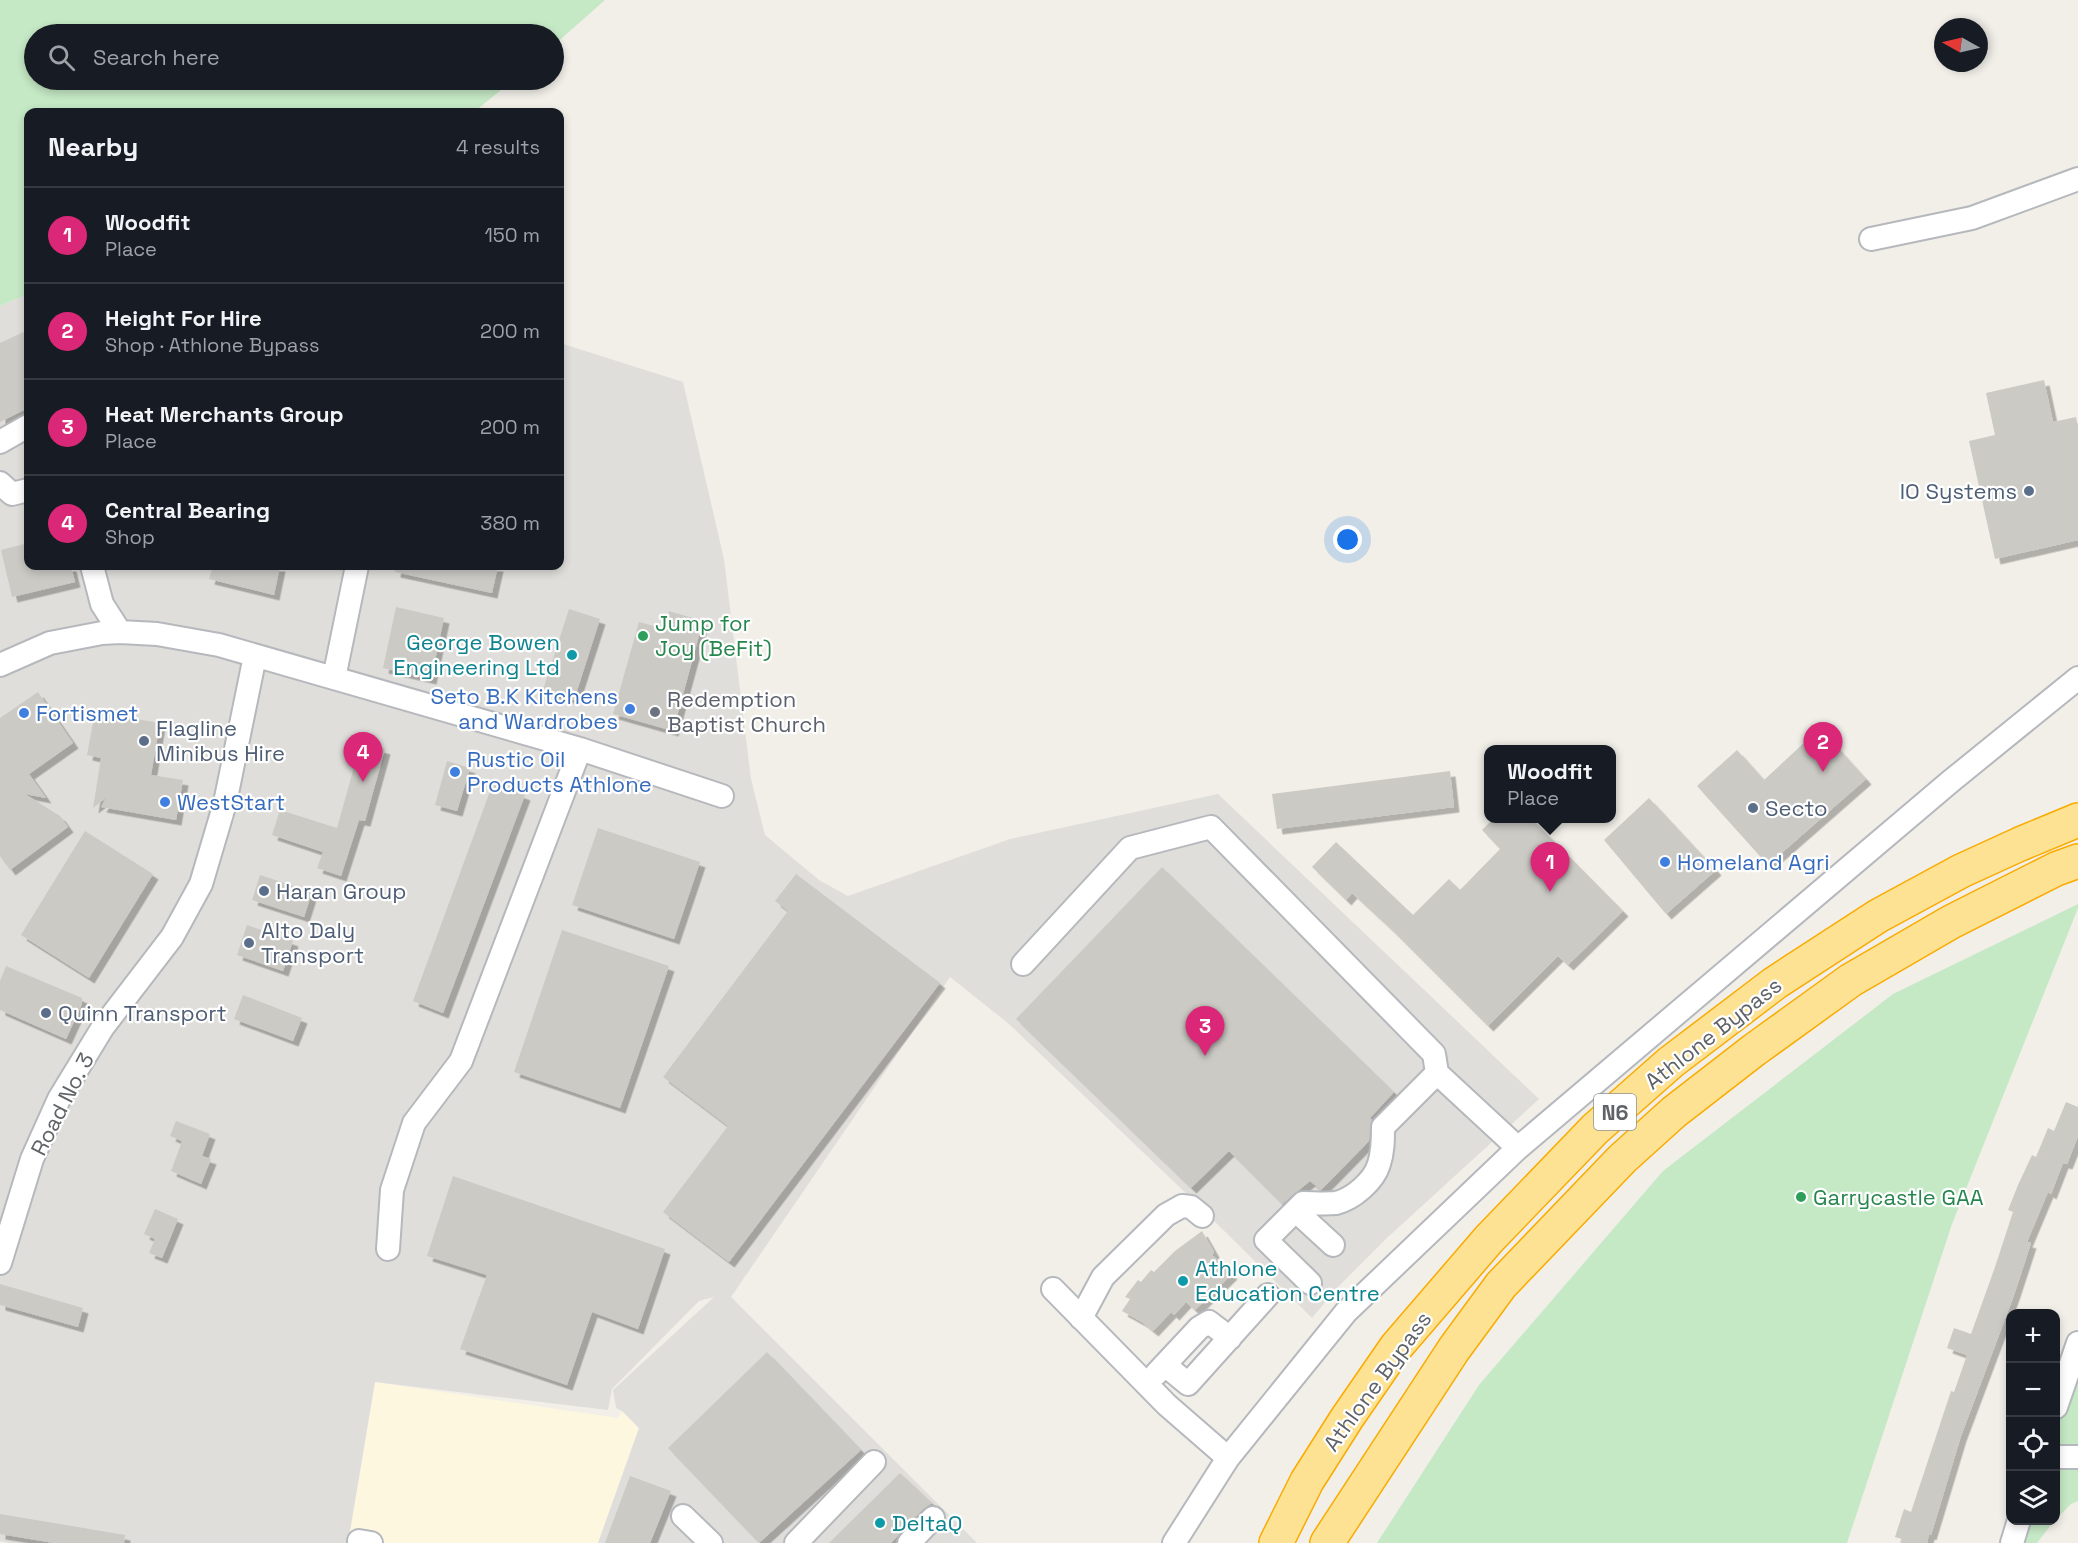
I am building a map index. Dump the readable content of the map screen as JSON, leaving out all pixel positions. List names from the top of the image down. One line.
{"streets":{"highway":["Athlone Bypass","N6"],"street":["Road No. 3"]},"crossings":[["Athlone Bypass","N6"]],"places":["IO Systems","Jump for Joy (BeFit)","George Bowen Engineering Ltd","Seto B.K Kitchens and Wardrobes","Redemption Baptist Church","Fortismet","Flagline Minibus Hire","Rustic Oil Products Athlone","WestStart","Secto","Homeland Agri","Haran Group","Alto Daly Transport","Quinn Transport","Garrycastle GAA","Athlone Education Centre","DeltaQ"],"north":"left","page":{"search":"Search here","heading":["Nearby","4 results"],"list":[{"mark":"1","name":"Woodfit","note":"Place","value":"150 m"},{"mark":"2","name":"Height For Hire","note":"Shop · Athlone Bypass","value":"200 m"},{"mark":"3","name":"Heat Merchants Group","note":"Place","value":"200 m"},{"mark":"4","name":"Central Bearing","note":"Shop","value":"380 m"}],"pins":["2","4","1","3"],"popup":["Woodfit","Place"],"map_buttons":["+","−"]}}
